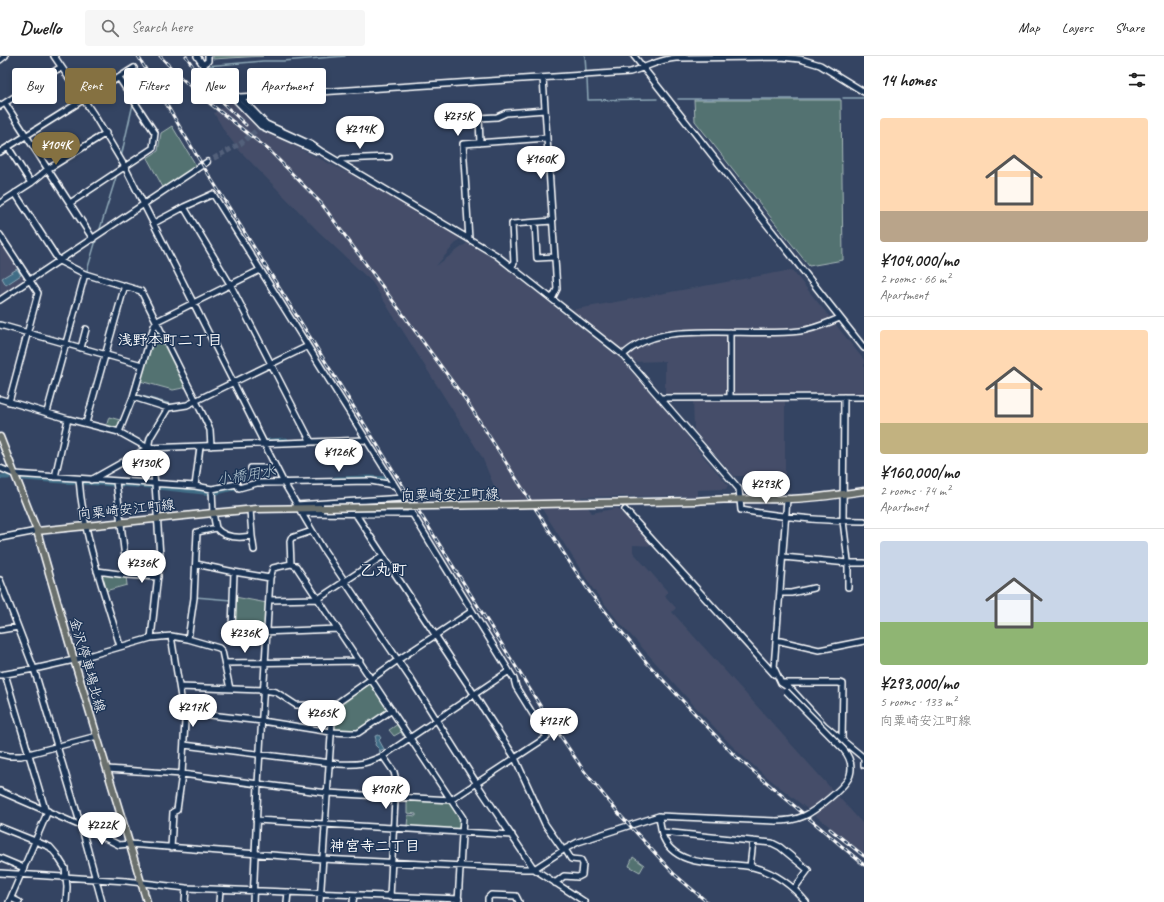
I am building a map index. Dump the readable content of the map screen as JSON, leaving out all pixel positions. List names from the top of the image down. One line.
{"streets":{"main road":["向粟崎安江町線","金沢停車場北線"]},"crossings":[["向粟崎安江町線","金沢停車場北線"]],"districts":["浅野本町二丁目","乙丸町","神宮寺二丁目"],"water":["小橋用水"],"page":{"header":"Dwello","search":"Search here","nav":["Map","Layers","Share"],"heading":"14 homes","chip":["Buy","Rent","Filters","New","Apartment"],"price":["¥275K","¥214K","¥104K","¥160K","¥126K","¥130K","¥293K","¥236K","¥236K","¥217K","¥265K","¥127K","¥107K","¥222K"],"list":[{"name":"¥104,000/mo","note":"2 rooms · 66 m² · Apartment"},{"name":"¥160,000/mo","note":"2 rooms · 74 m² · Apartment"},{"name":"¥293,000/mo","note":"5 rooms · 133 m² · 向粟崎安江町線"}]}}
